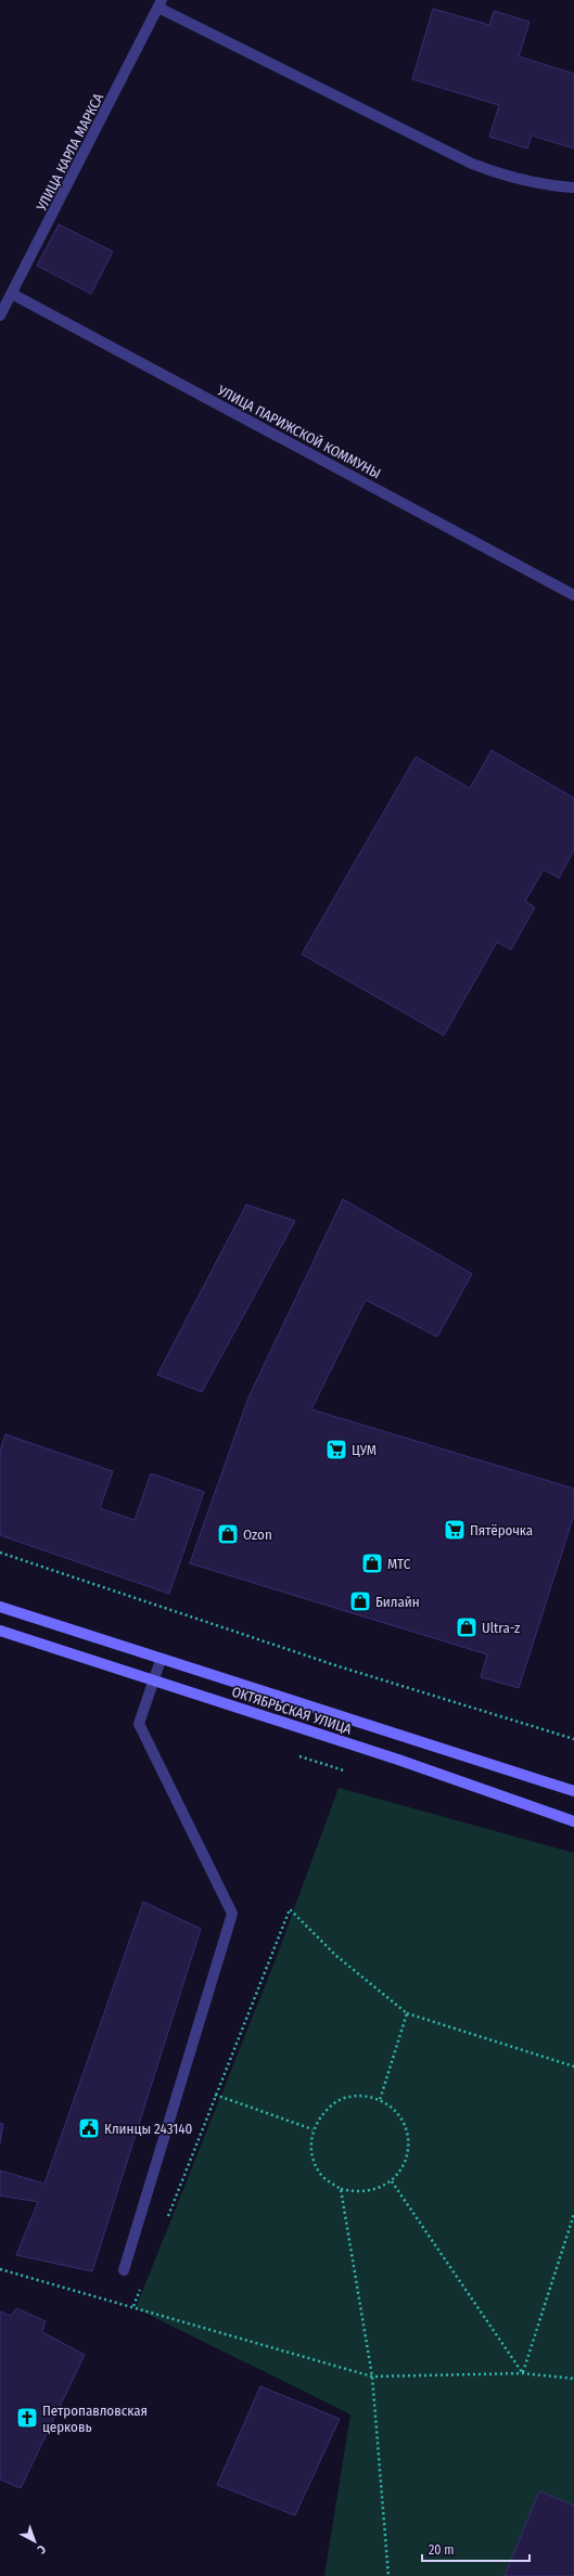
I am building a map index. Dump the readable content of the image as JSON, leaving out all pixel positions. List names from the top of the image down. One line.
{"streets":{"main road":["ОКТЯБРЬСКАЯ УЛИЦА"],"street":["УЛИЦА КАРЛА МАРКСА","УЛИЦА ПАРИЖСКОЙ КОММУНЫ"]},"crossings":[["УЛИЦА КАРЛА МАРКСА","УЛИЦА ПАРИЖСКОЙ КОММУНЫ"]],"places":{"supermarket":["ЦУМ","Пятёрочка"],"shop":["Ozon","МТС","Билайн","Ultra-z"],"public building":["Клинцы 243140"],"church":["Петропавловская церковь"]},"scale_bar":"20 m","north":"bottom right"}
